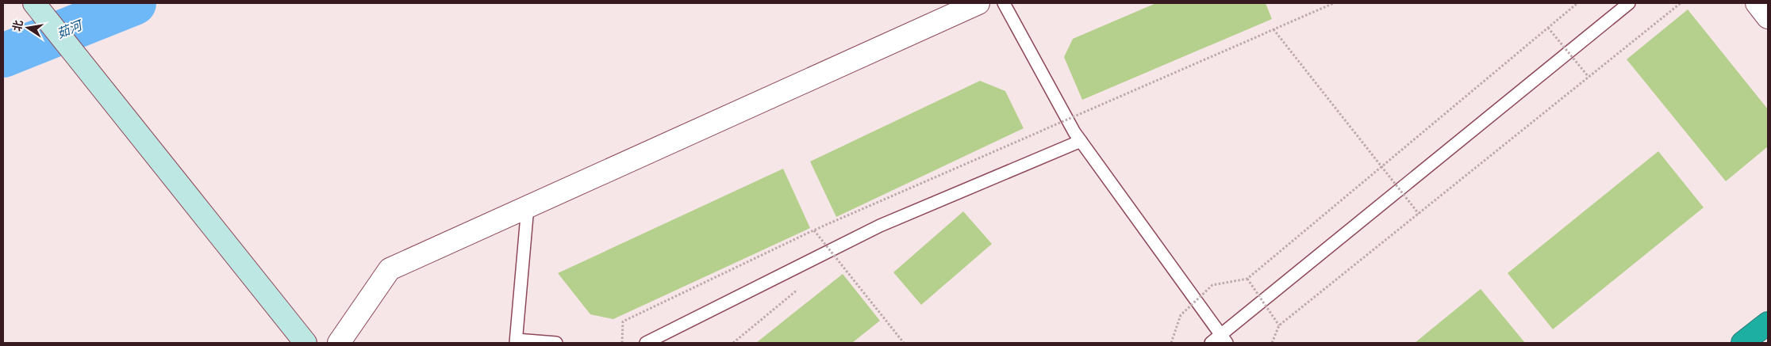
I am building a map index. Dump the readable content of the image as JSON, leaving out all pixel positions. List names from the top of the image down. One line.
{"water":["茹河"],"north":"left"}
